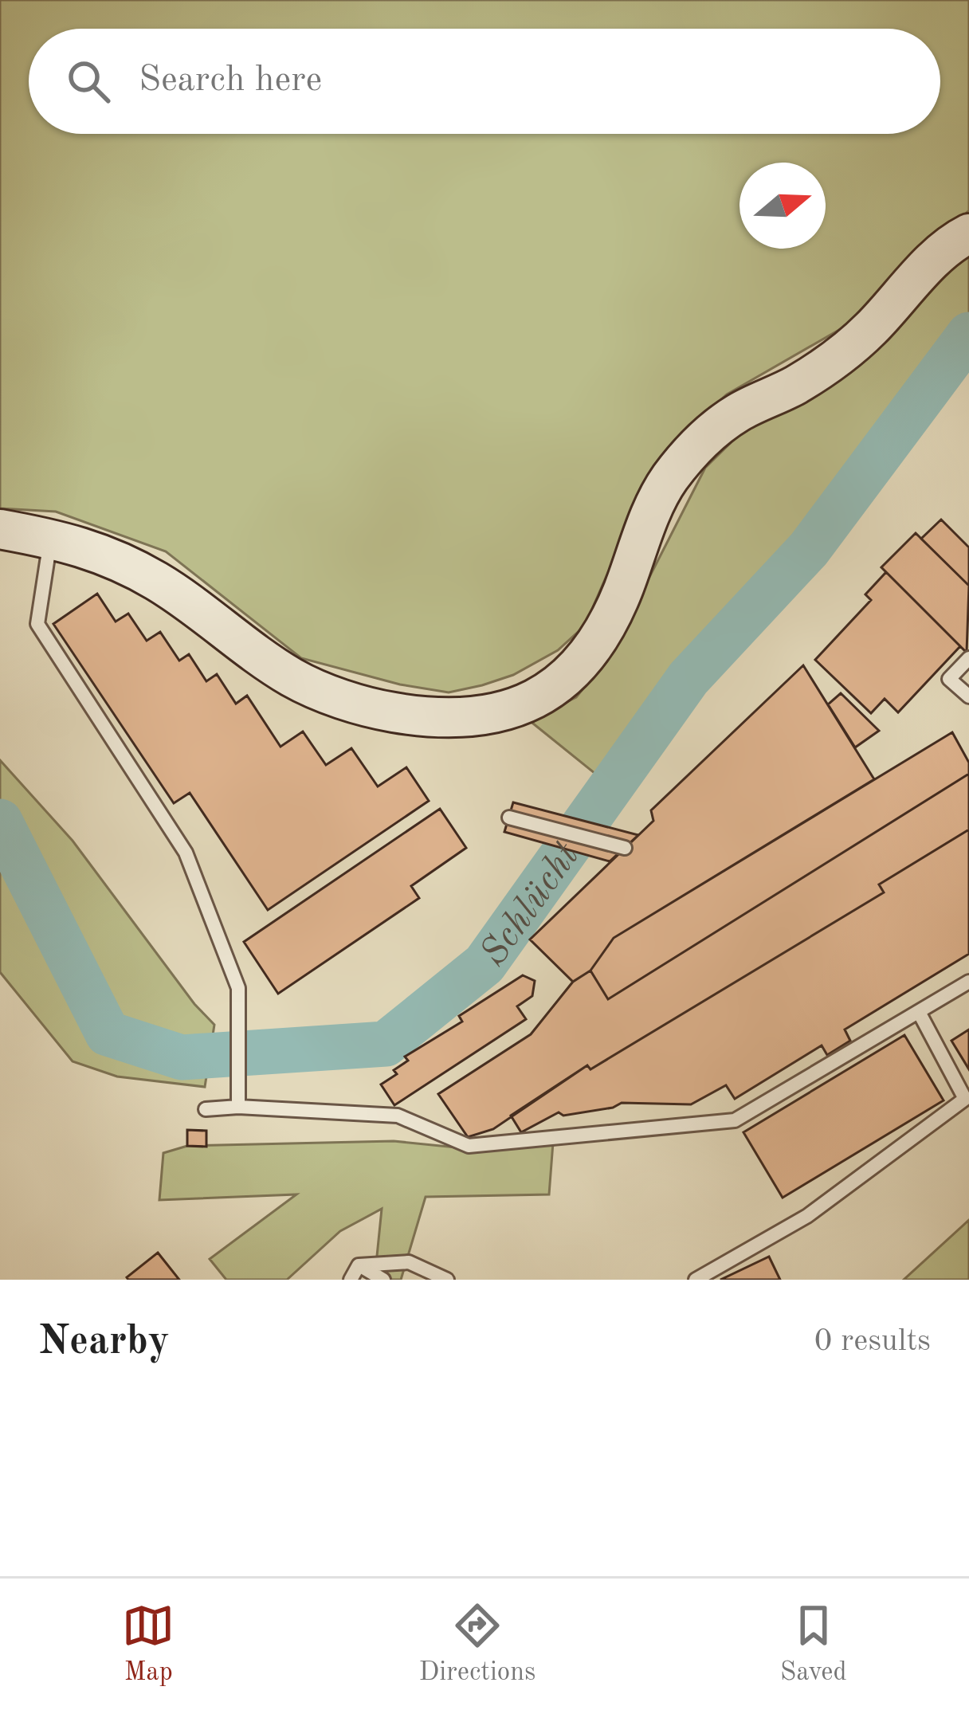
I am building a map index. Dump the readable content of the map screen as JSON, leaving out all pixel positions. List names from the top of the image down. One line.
{"water":["Schlücht"],"north":"right","page":{"search":"Search here","heading":["Nearby","0 results"],"nav":["Map","Directions","Saved"]}}
